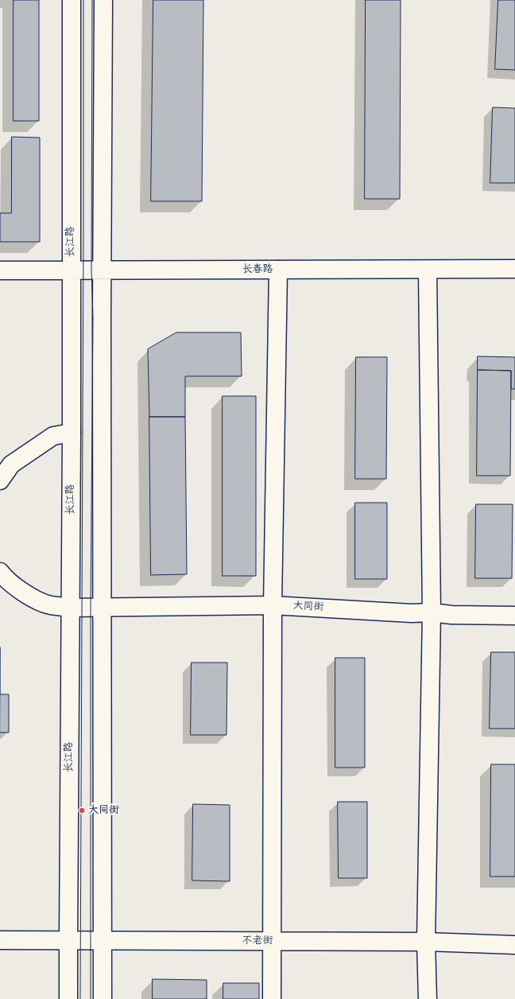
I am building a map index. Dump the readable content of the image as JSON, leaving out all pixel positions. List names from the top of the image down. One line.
{"streets":{"street":["长江路","长春路","大同街","不老街"]},"crossings":[["长江路","长春路"],["长江路","大同街"],["长江路","不老街"]],"places":["大同街"]}
